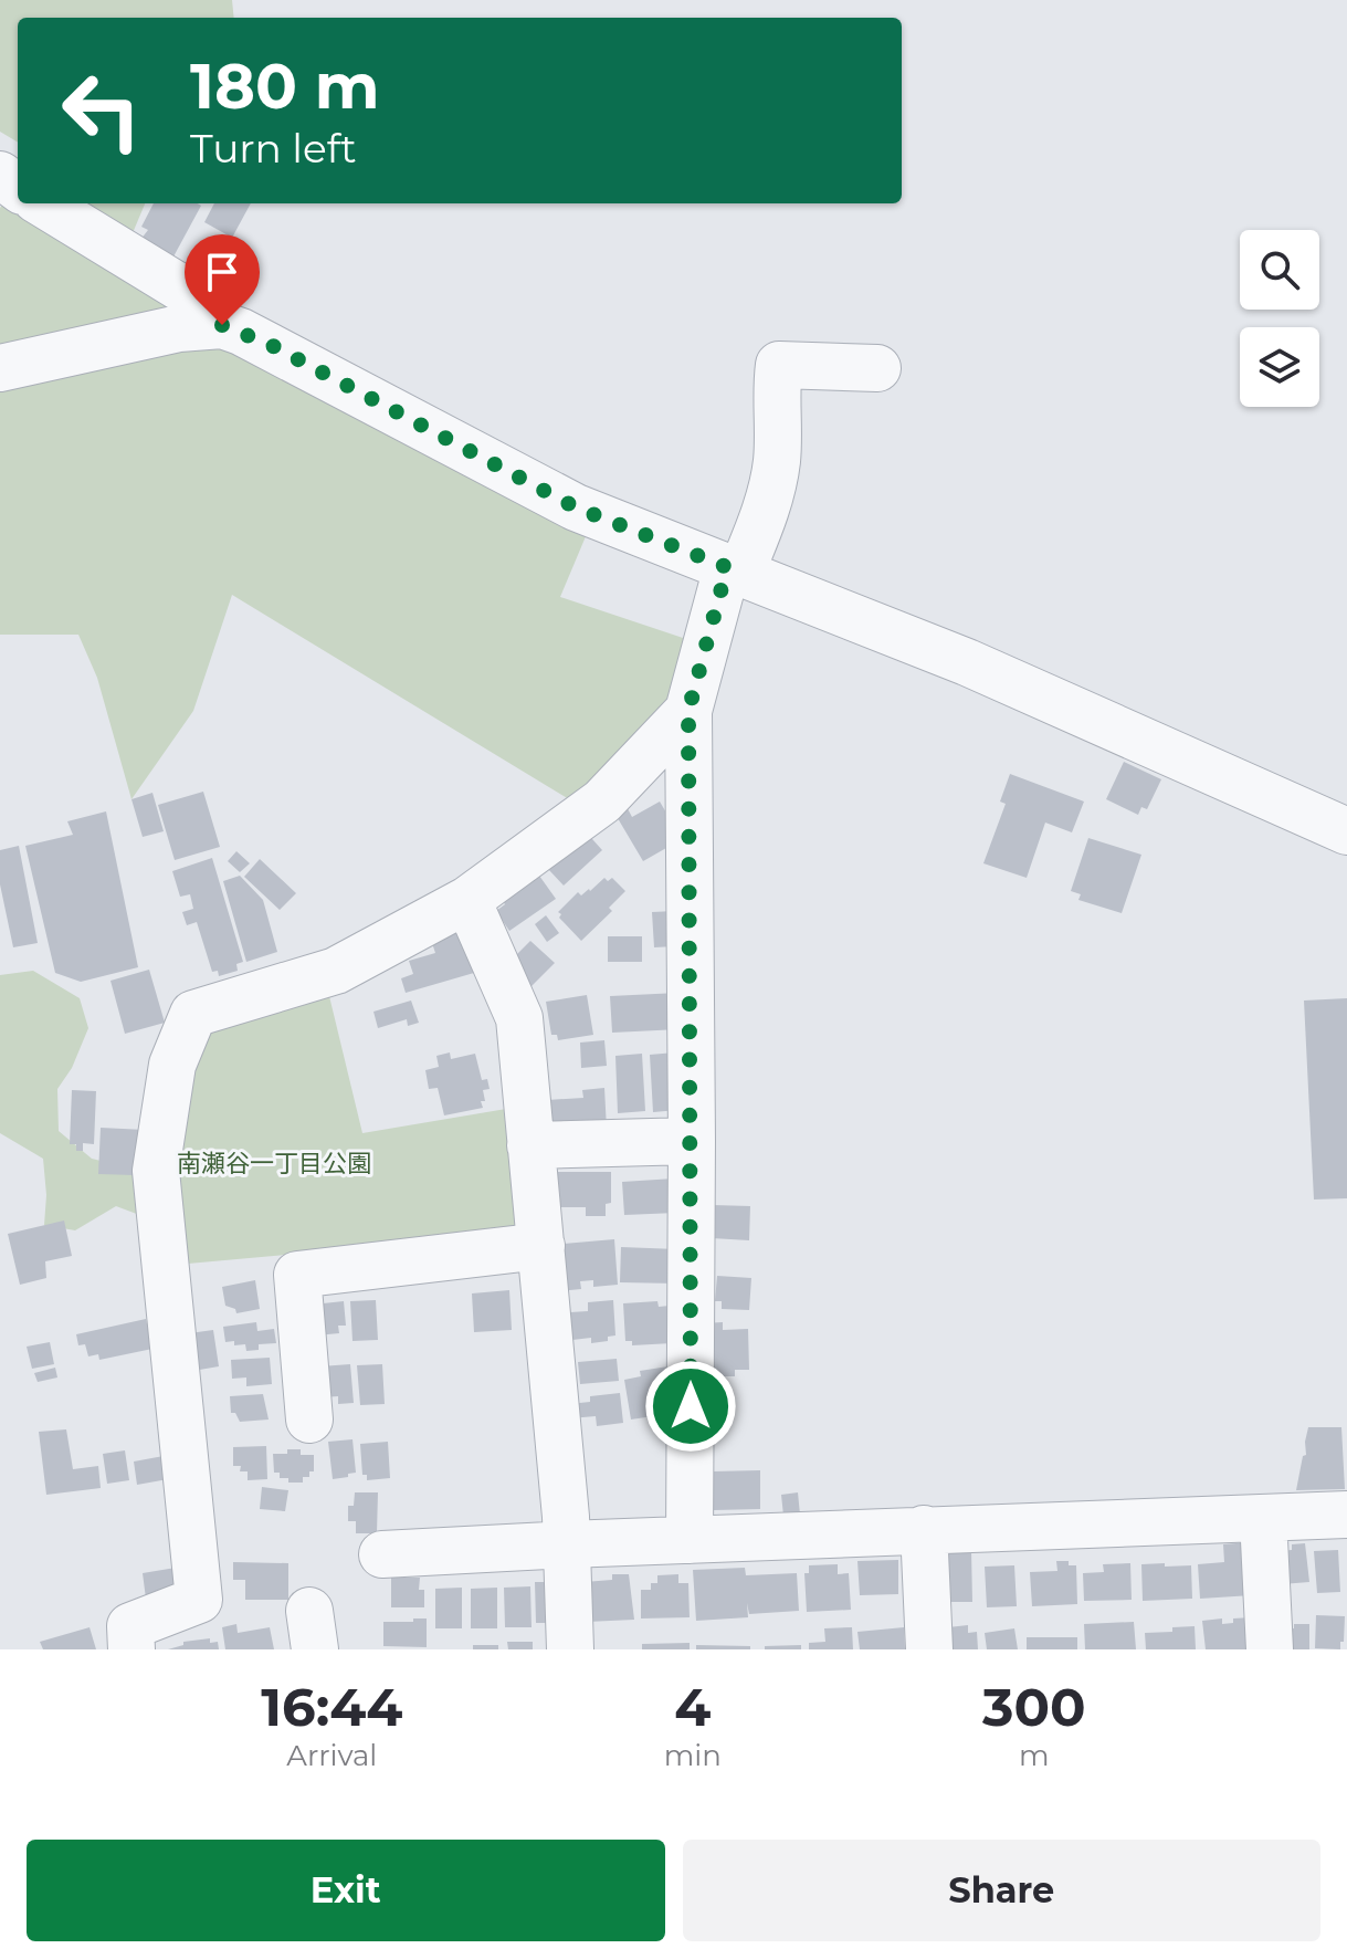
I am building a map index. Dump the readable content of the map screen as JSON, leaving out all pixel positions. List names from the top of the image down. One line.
{"parks":["南瀬谷一丁目公園"],"page":{"turn":["180 m","Turn left"],"eta":["16:44","Arrival","4","min","300","m"],"buttons":["Exit","Share"]}}
